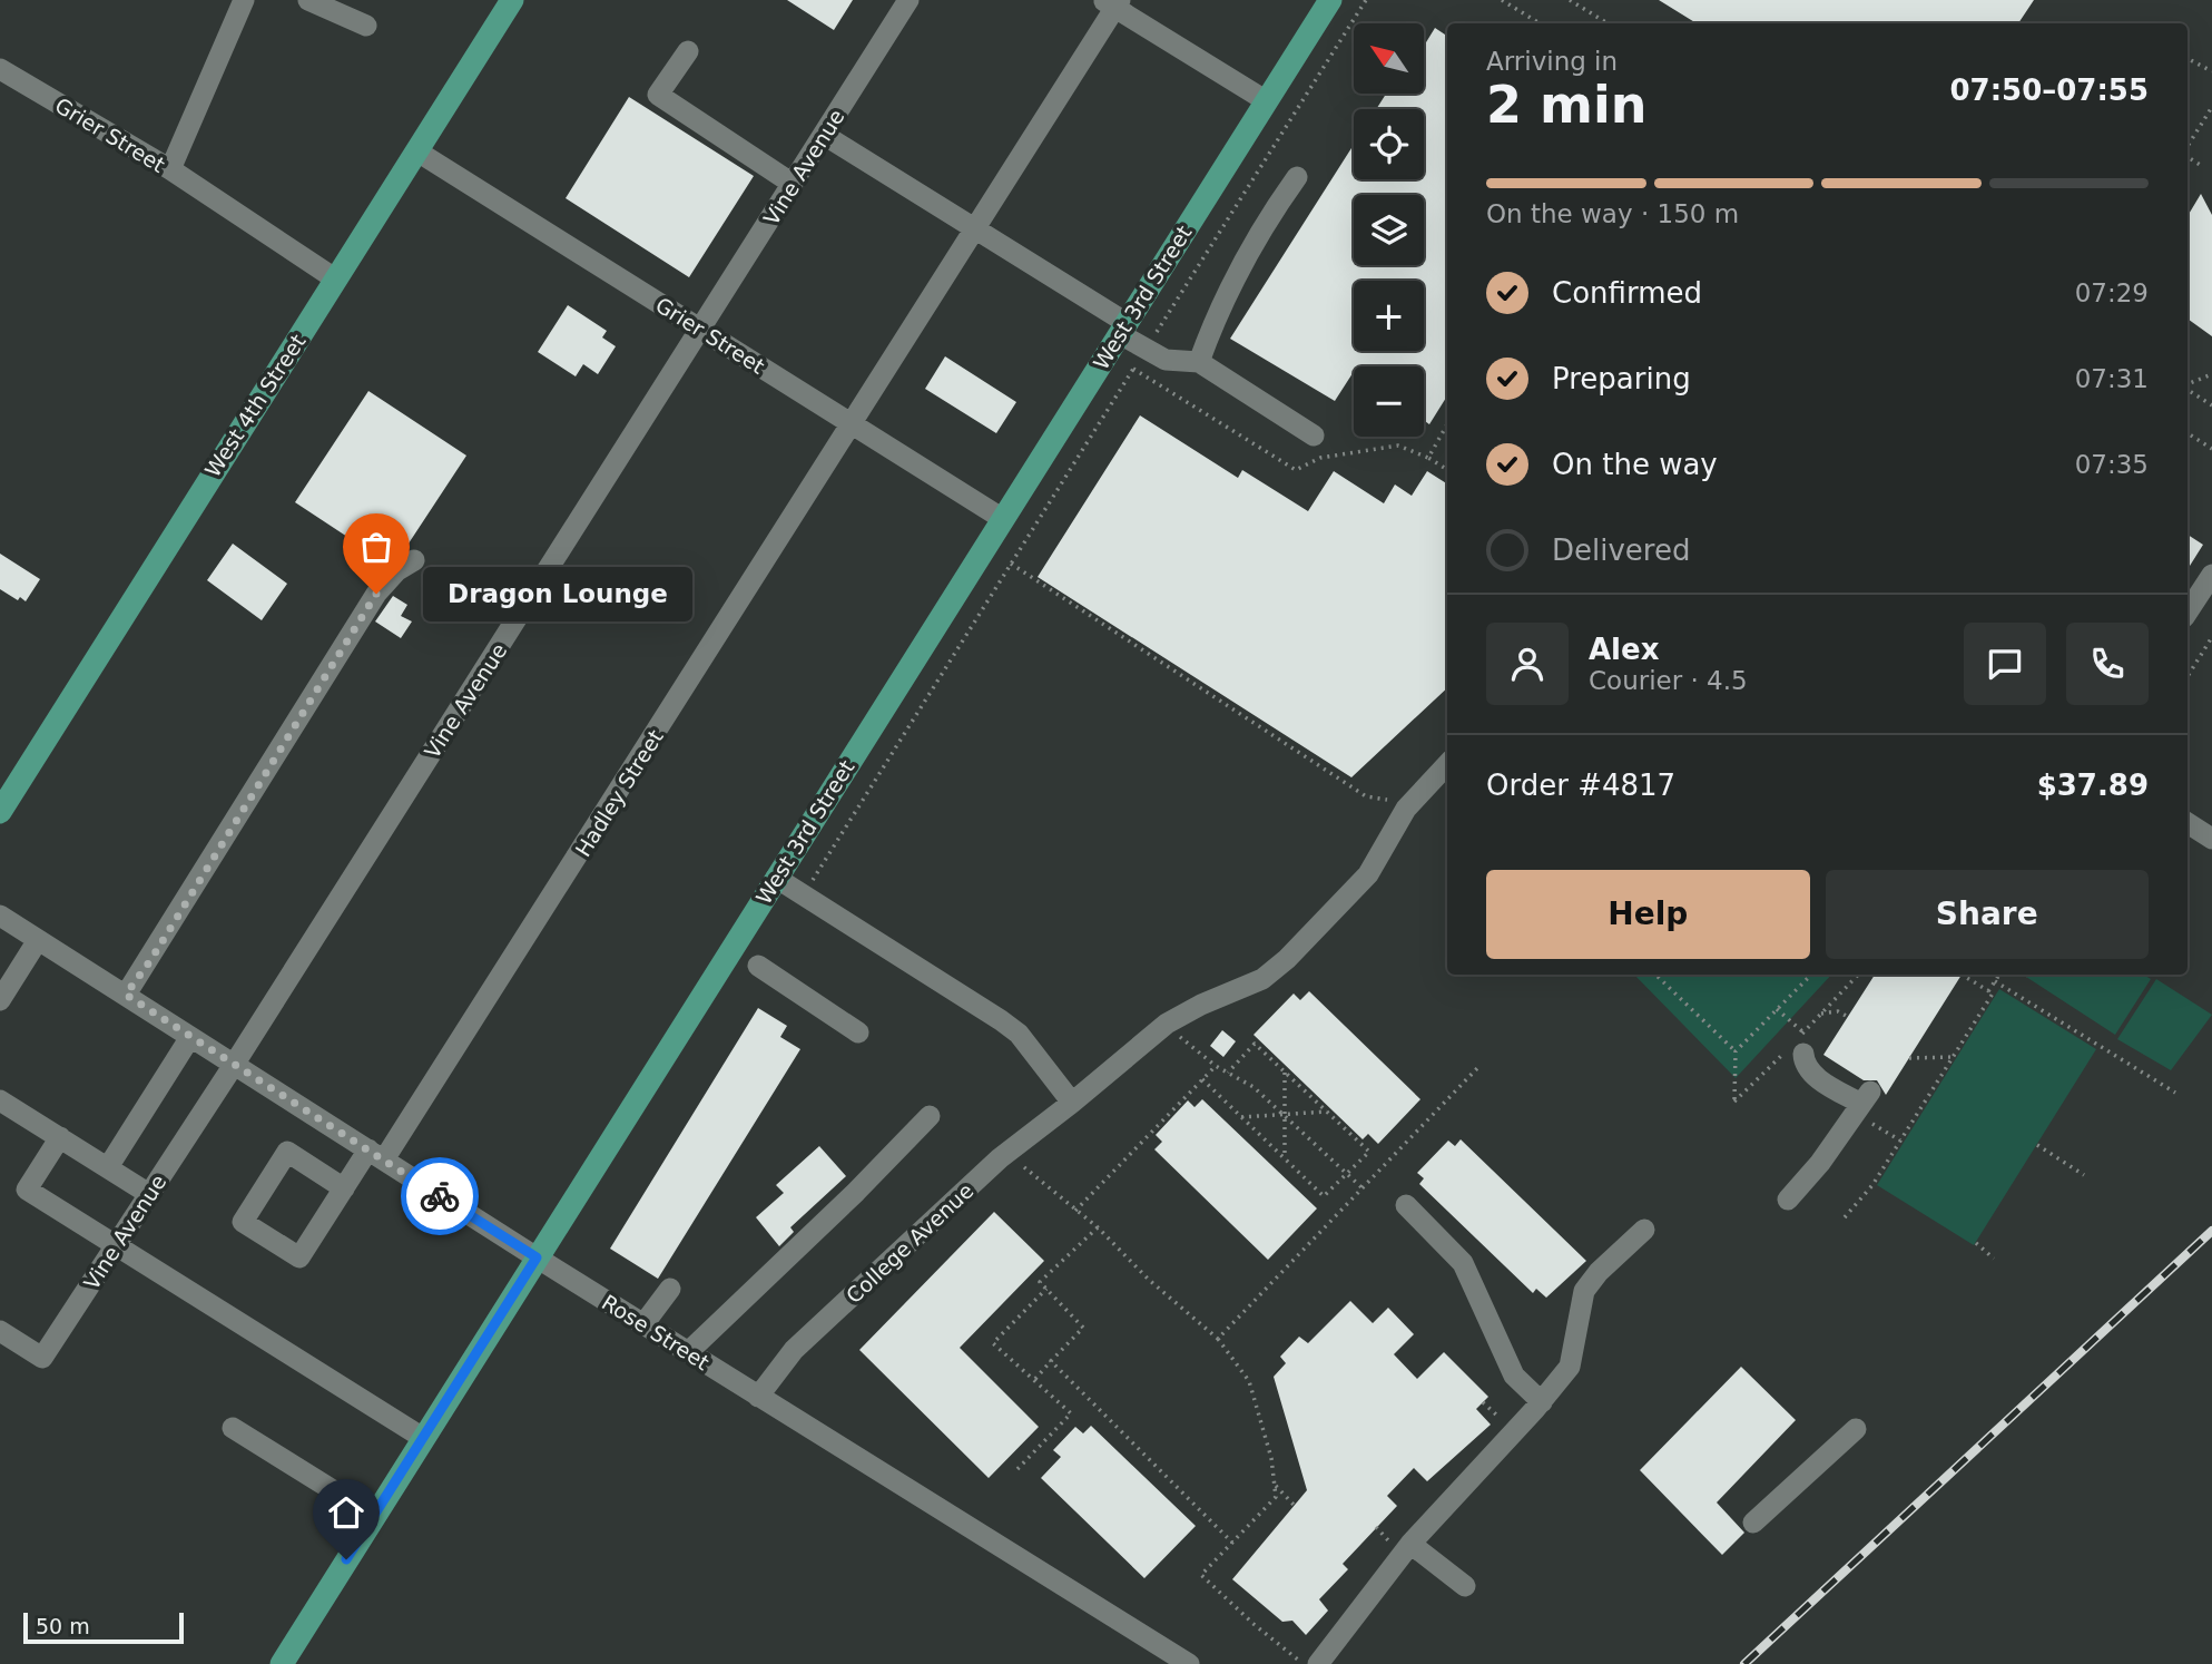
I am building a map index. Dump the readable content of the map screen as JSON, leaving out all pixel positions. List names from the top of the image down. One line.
{"streets":{"main road":["West 3rd Street","West 4th Street"],"street":["Grier Street","Vine Avenue","Hadley Street","College Avenue","Rose Street"]},"crossings":[["Grier Street","Vine Avenue"],["Grier Street","West 3rd Street"],["Grier Street","West 4th Street"],["Grier Street","Hadley Street"],["Vine Avenue","Rose Street"],["West 3rd Street","Rose Street"],["Hadley Street","Rose Street"],["College Avenue","Rose Street"]],"places":["Dragon Lounge"],"scale_bar":"50 m","north":"top left","page":{"map_buttons":["+","−"],"heading":["2 min","Arriving in","07:50–07:55"],"panel":["Alex","Courier · 4.5","Order #4817","$37.89"],"bar":"On the way · 150 m","list":[["Confirmed","07:29"],["Preparing","07:31"],["On the way","07:35"],"Delivered"],"bubble":"Dragon Lounge","buttons":["Help","Share"],"scale":"50 m"}}
